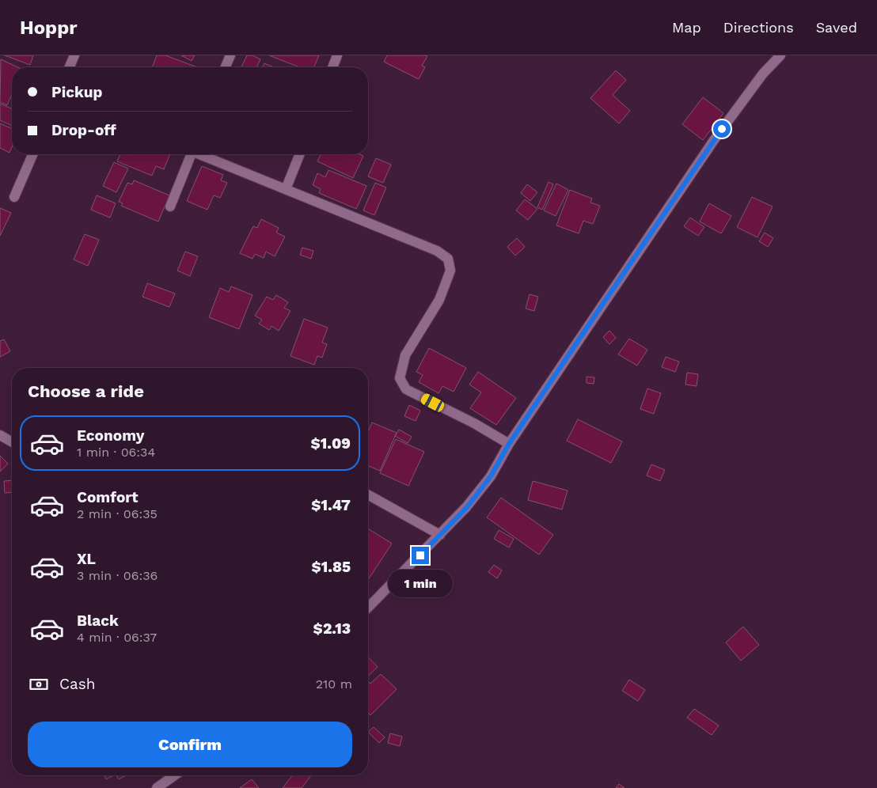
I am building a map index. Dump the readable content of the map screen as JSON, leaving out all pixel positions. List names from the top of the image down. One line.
{"page":{"header":"Hoppr","nav":["Map","Directions","Saved"],"banner":["Pickup","Drop-off"],"heading":"Choose a ride","list":[{"name":"Economy","note":"1 min · 06:34","value":"$1.09"},{"name":"Comfort","note":"2 min · 06:35","value":"$1.47"},{"name":"XL","note":"3 min · 06:36","value":"$1.85"},{"name":"Black","note":"4 min · 06:37","value":"$2.13"}],"bubble":"1 min","pay":["Cash","210 m"],"buttons":"Confirm"}}
